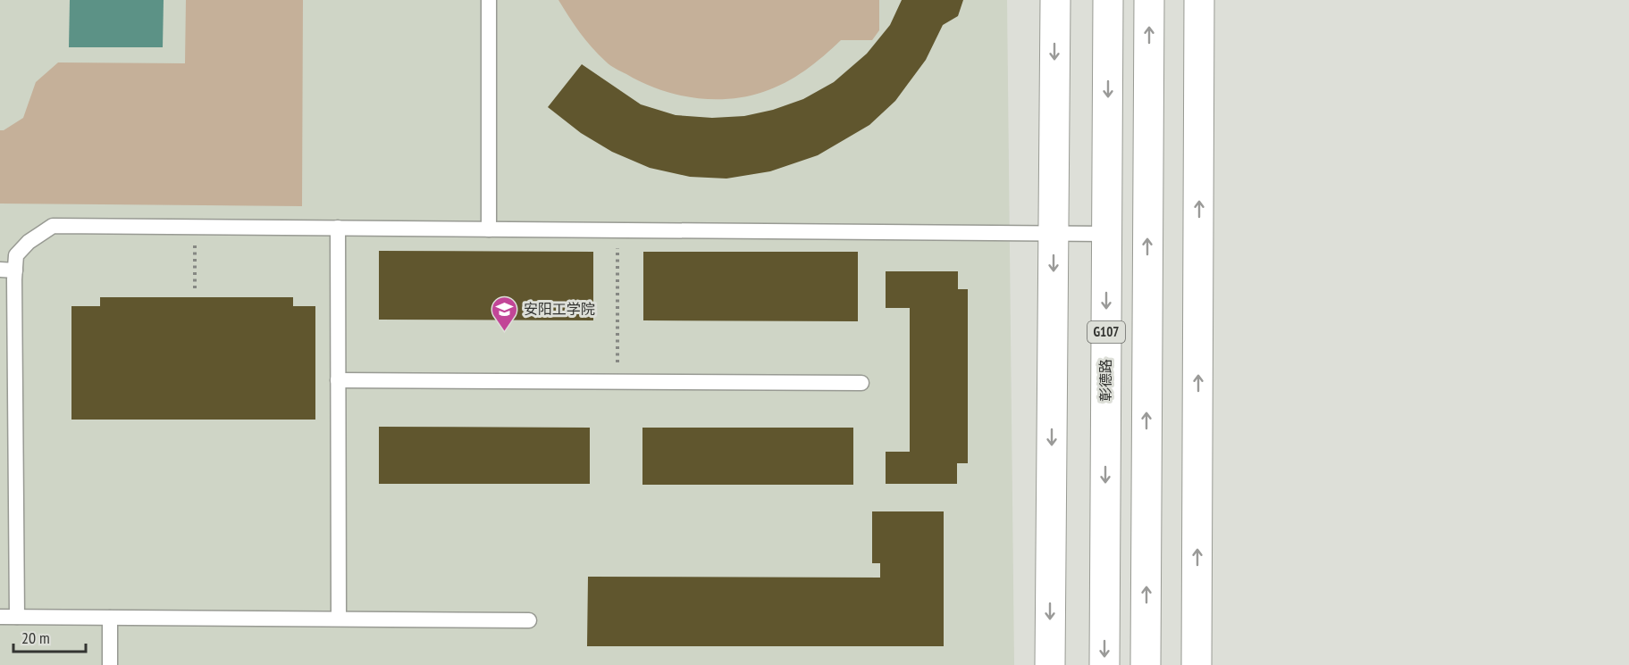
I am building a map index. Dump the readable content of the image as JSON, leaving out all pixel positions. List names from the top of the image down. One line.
{"streets":{"main road":["G107","彰德路"]},"places":{"school or university":["安阳工学院"]},"scale_bar":"20 m"}
